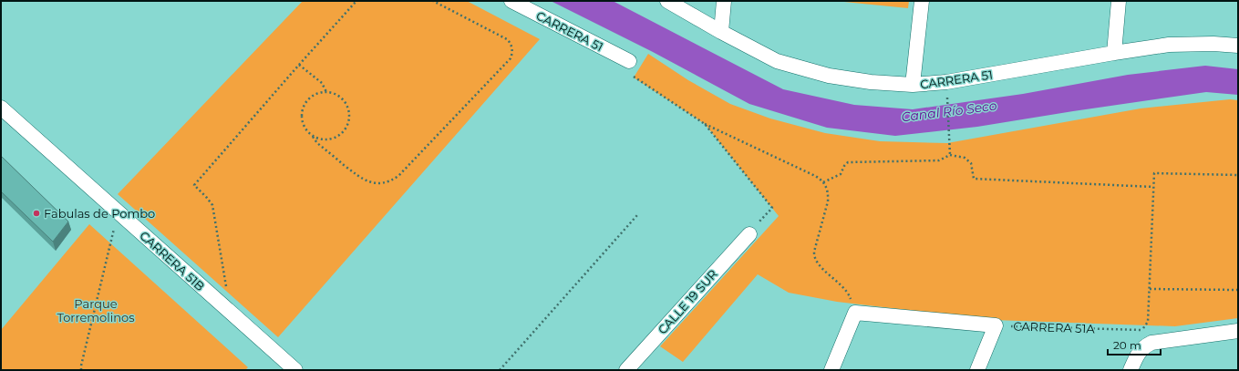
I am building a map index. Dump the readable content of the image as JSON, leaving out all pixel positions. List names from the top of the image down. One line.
{"streets":{"street":["CARRERA 51","CARRERA 51B","CALLE 19 SUR","CARRERA 51A"]},"water":["Canal Río Seco"],"parks":["Parque Torremolinos"],"places":["Fabulas de Pombo"],"scale_bar":"20 m"}
